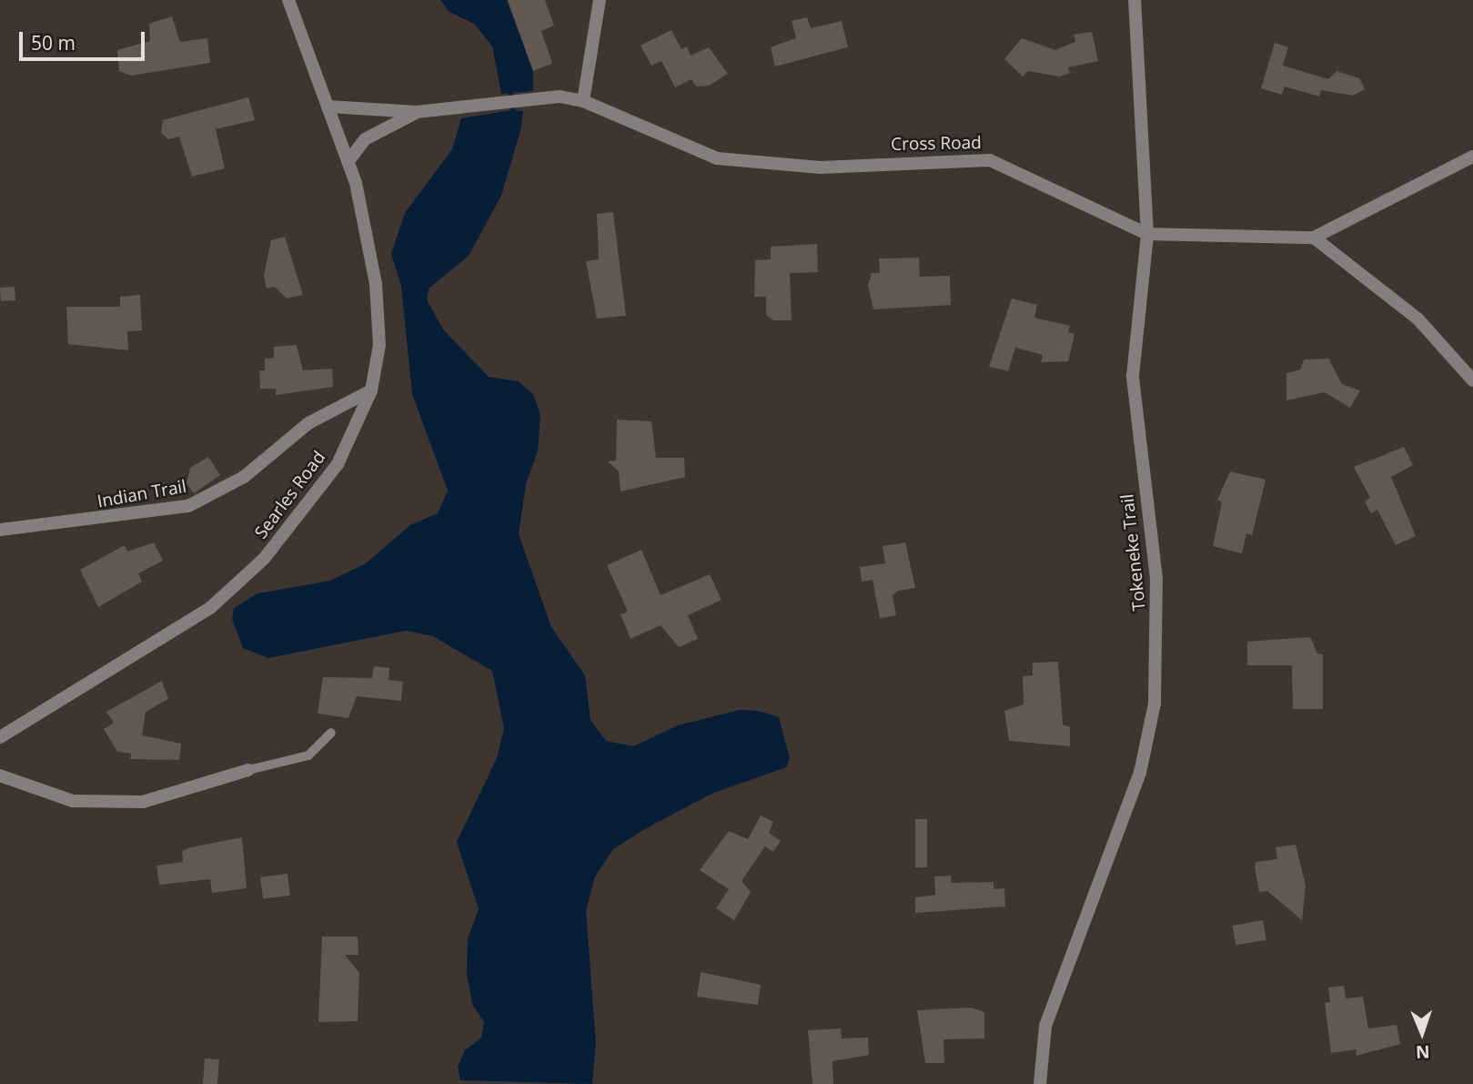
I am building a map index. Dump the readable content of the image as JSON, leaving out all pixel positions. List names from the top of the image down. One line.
{"streets":{"street":["Cross Road","Indian Trail","Searles Road","Tokeneke Trail"]},"crossings":[["Cross Road","Searles Road"],["Cross Road","Tokeneke Trail"],["Indian Trail","Searles Road"]],"scale_bar":"50 m","north":"bottom"}
